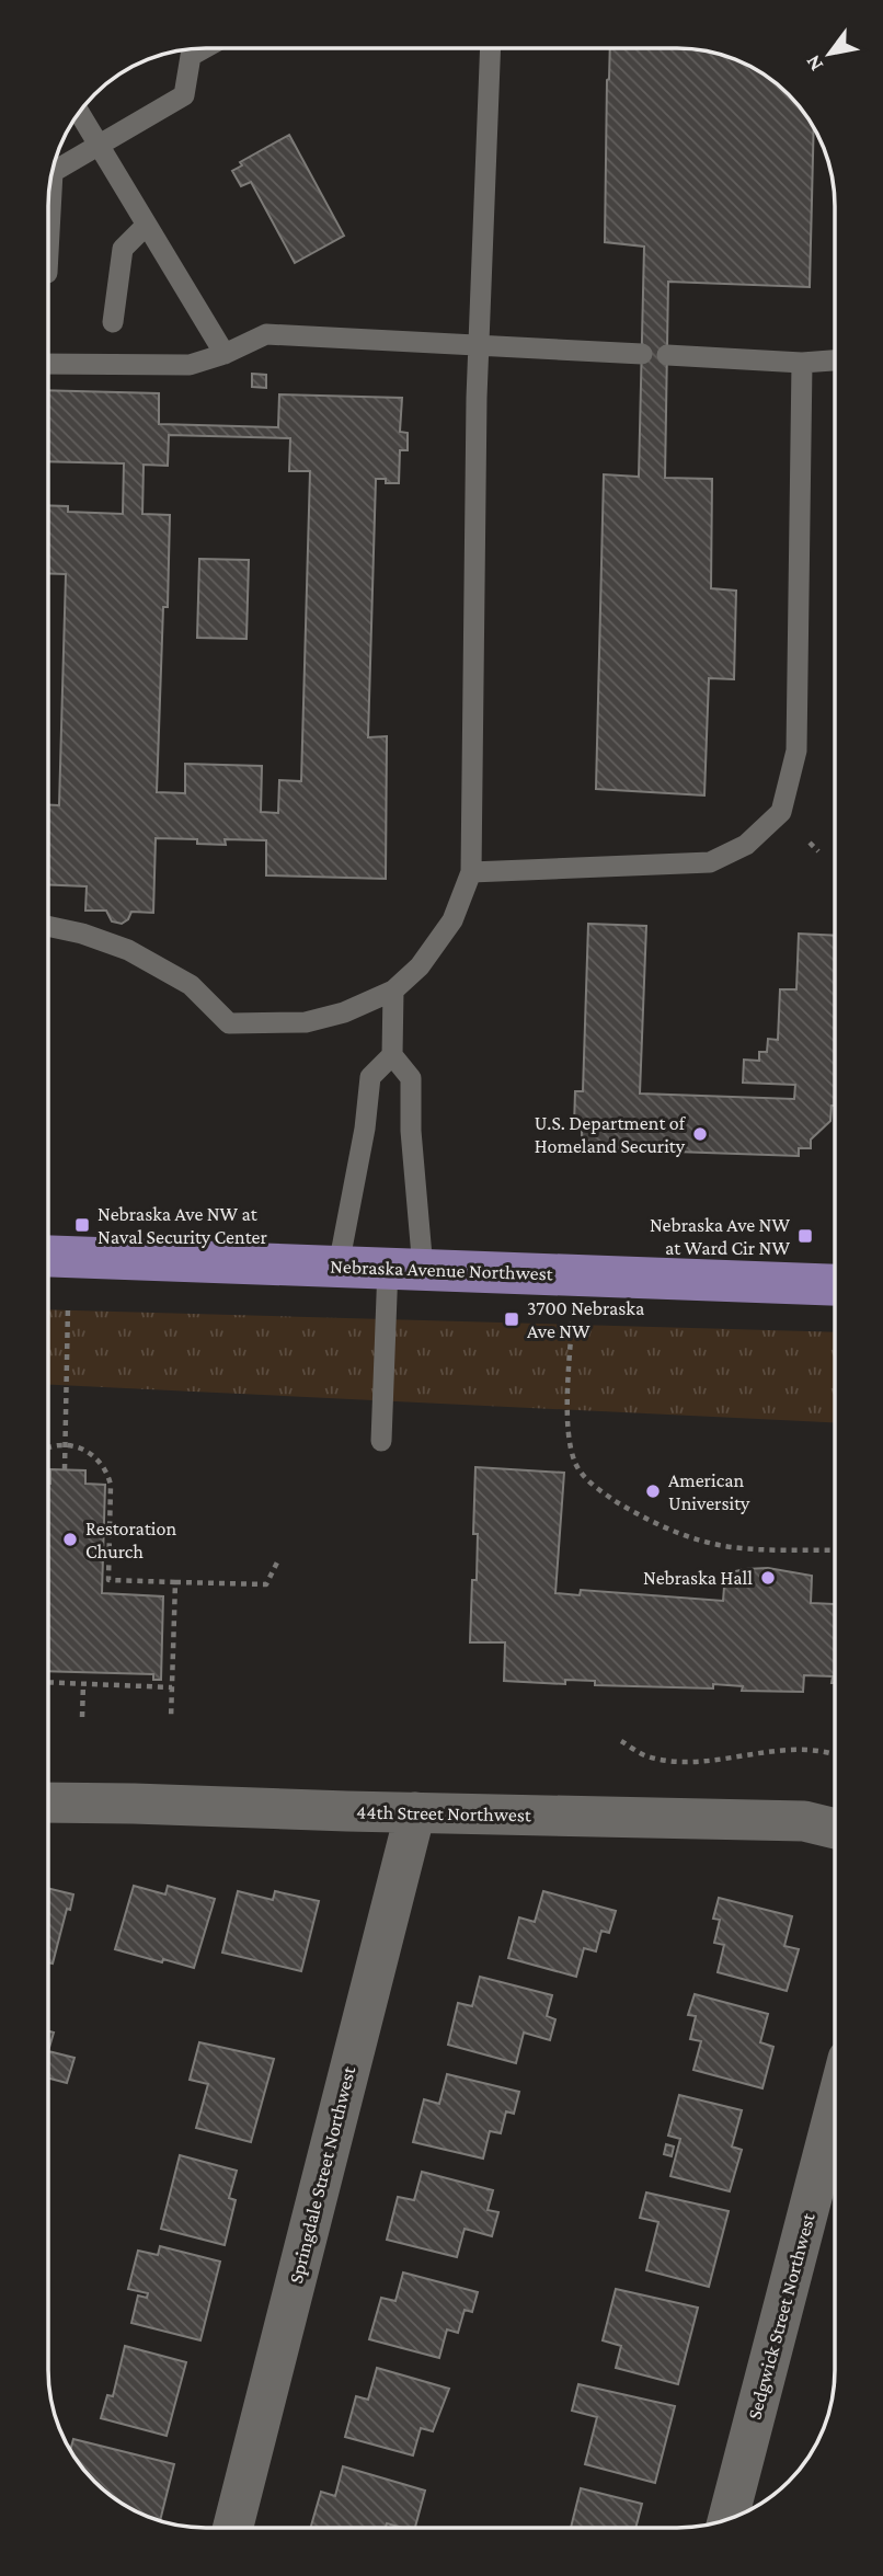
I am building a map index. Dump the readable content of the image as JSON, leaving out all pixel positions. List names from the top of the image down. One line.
{"streets":{"main road":["Nebraska Avenue Northwest"],"street":["44th Street Northwest","Springdale Street Northwest","Sedgwick Street Northwest"]},"crossings":[["44th Street Northwest","Springdale Street Northwest"]],"places":{"other":["U.S. Department of Homeland Security","American University","Restoration Church","Nebraska Hall"],"transit":["Nebraska Ave NW at Naval Security Center","Nebraska Ave NW at Ward Cir NW","3700 Nebraska Ave NW"]},"north":"bottom left"}
